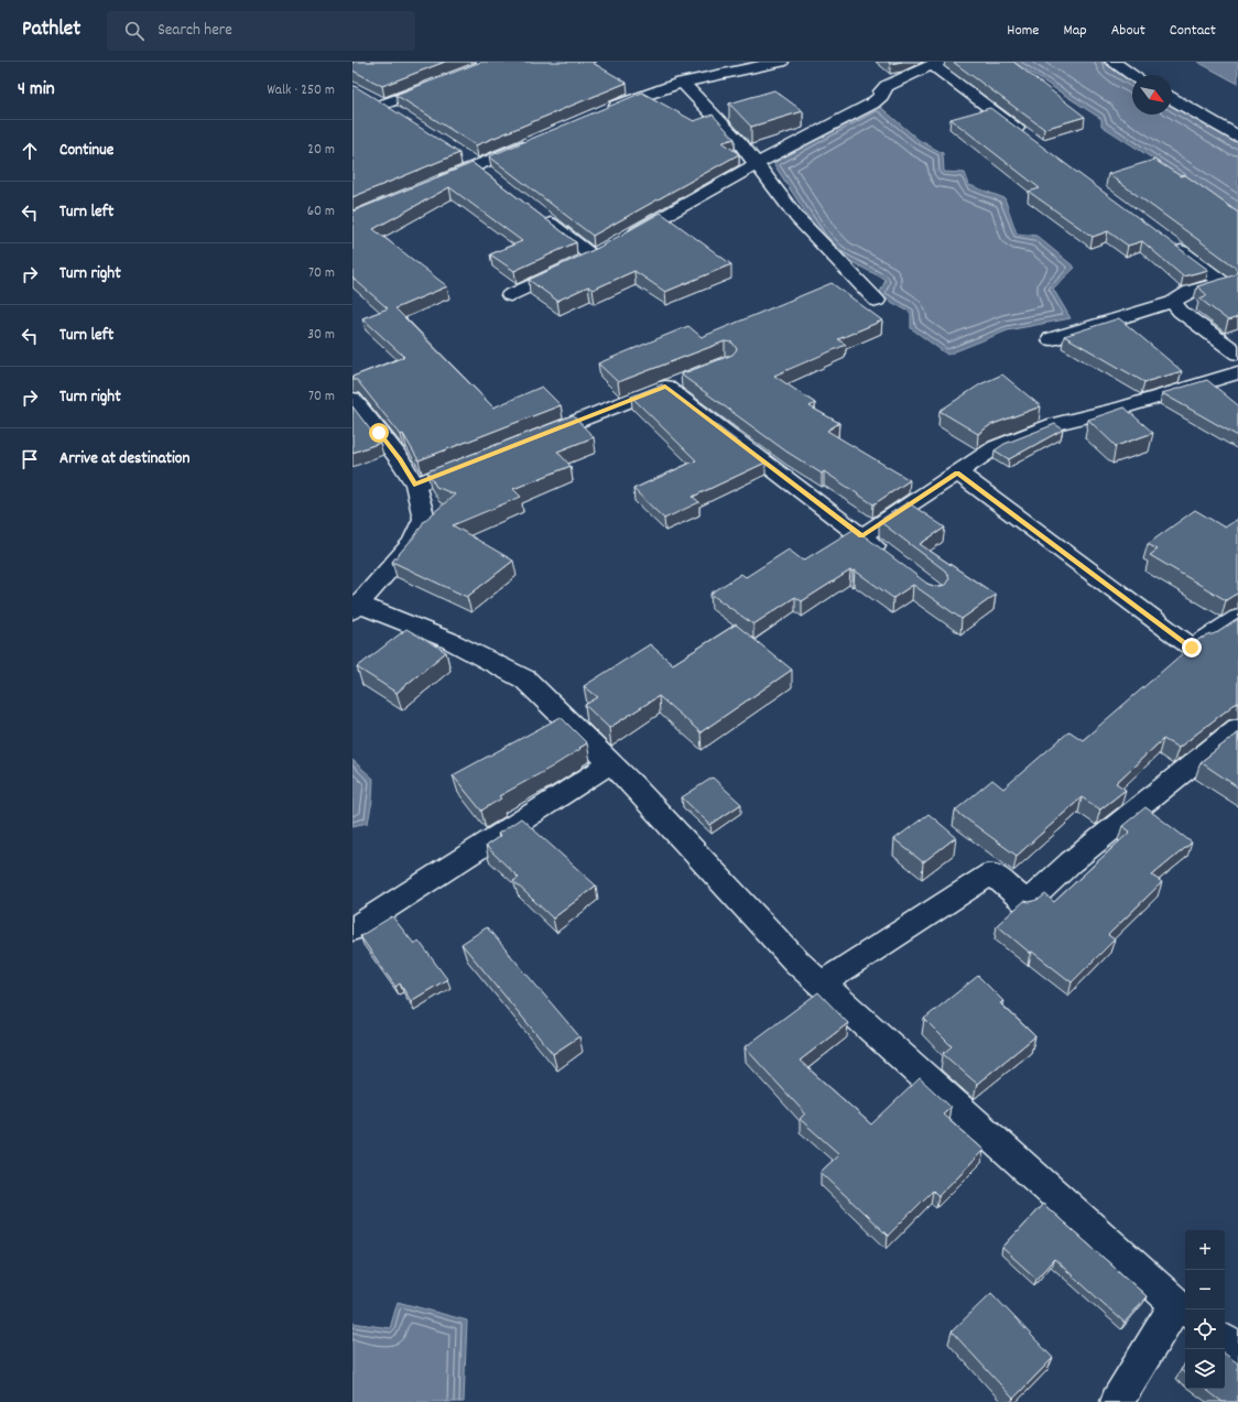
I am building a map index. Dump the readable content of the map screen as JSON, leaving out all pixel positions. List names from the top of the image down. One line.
{"north":"bottom right","page":{"header":"Pathlet","search":"Search here","nav":["Home","Map","About","Contact"],"heading":["4 min","Walk · 250 m"],"list":[["Continue","20 m"],["Turn left","60 m"],["Turn right","70 m"],["Turn left","30 m"],["Turn right","70 m"],"Arrive at destination"],"map_buttons":["+","−"]}}
